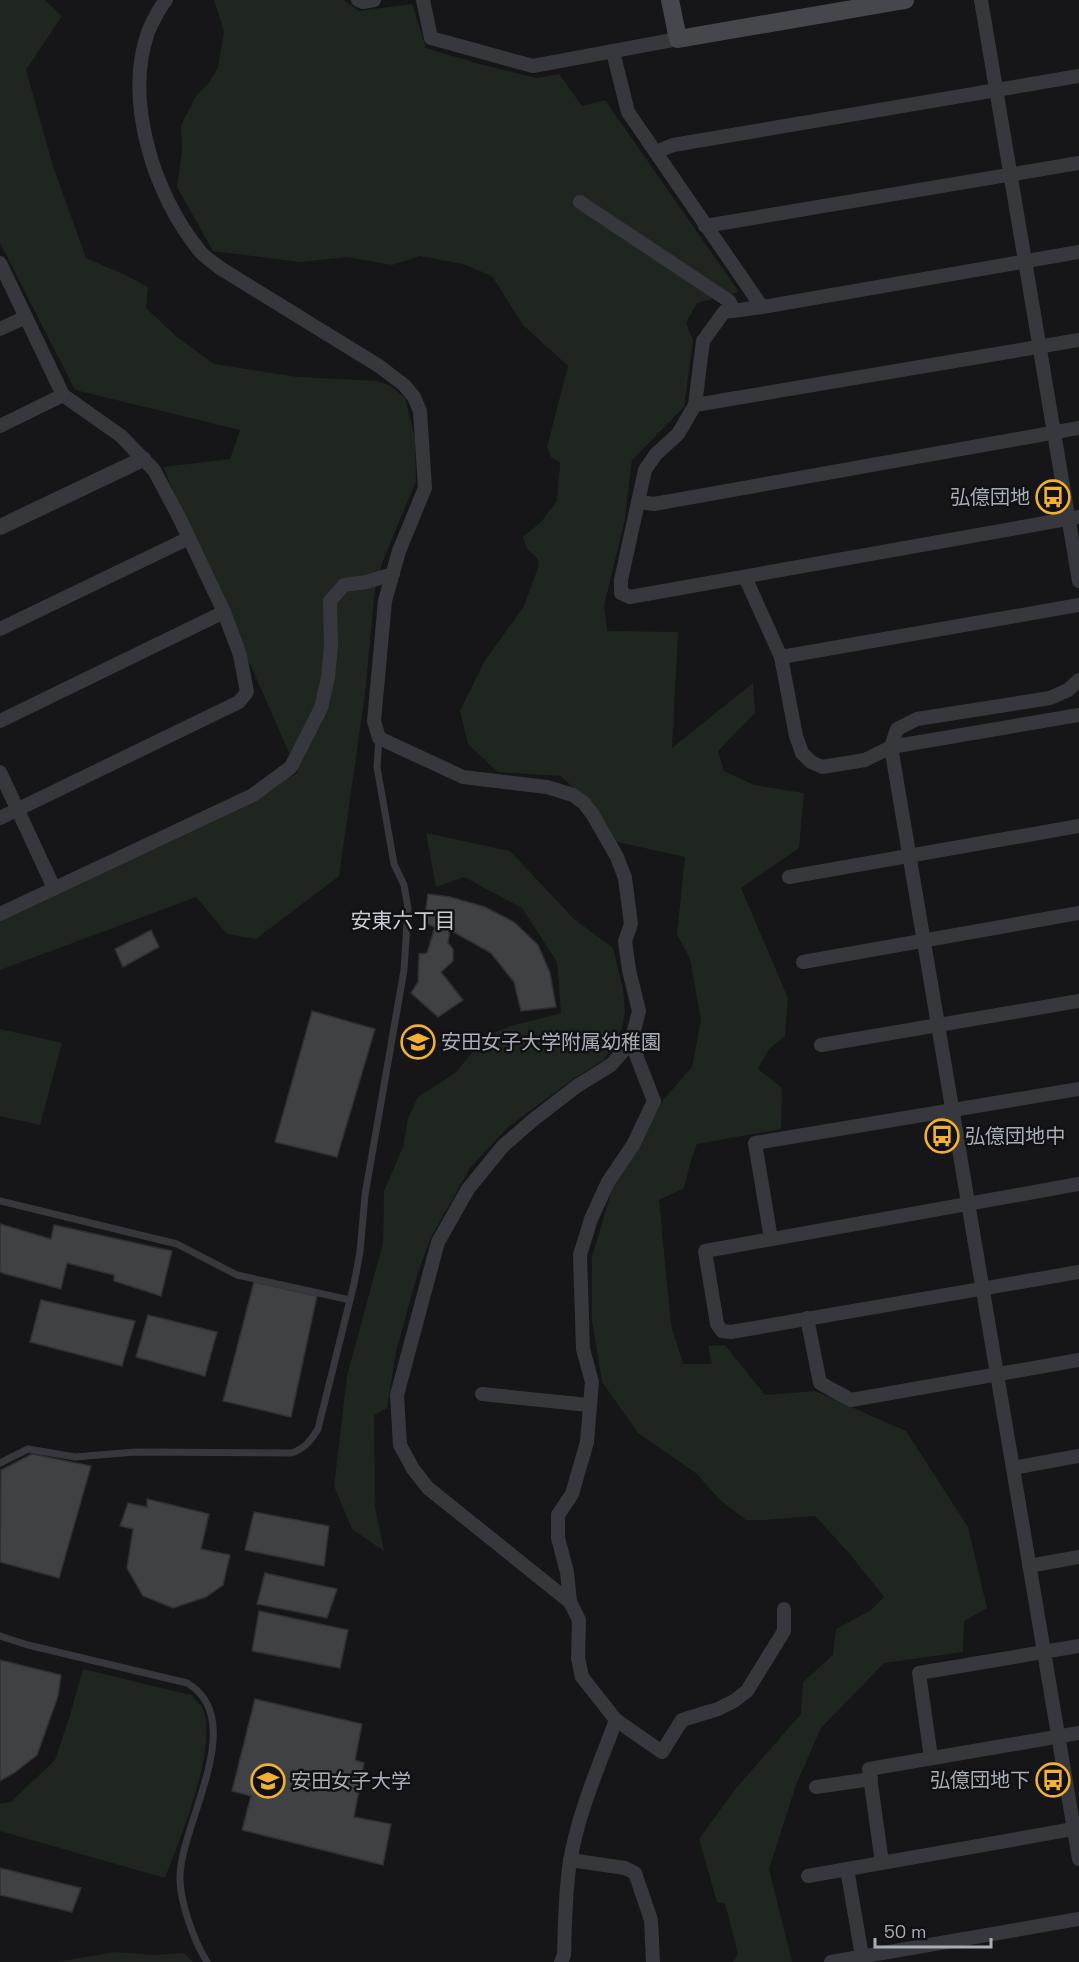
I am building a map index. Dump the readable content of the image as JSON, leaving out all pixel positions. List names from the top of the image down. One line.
{"districts":["安東六丁目"],"places":{"bus stop":["弘億団地","弘億団地中","弘億団地下"],"school or university":["安田女子大学附属幼稚園","安田女子大学"]},"scale_bar":"50 m"}
